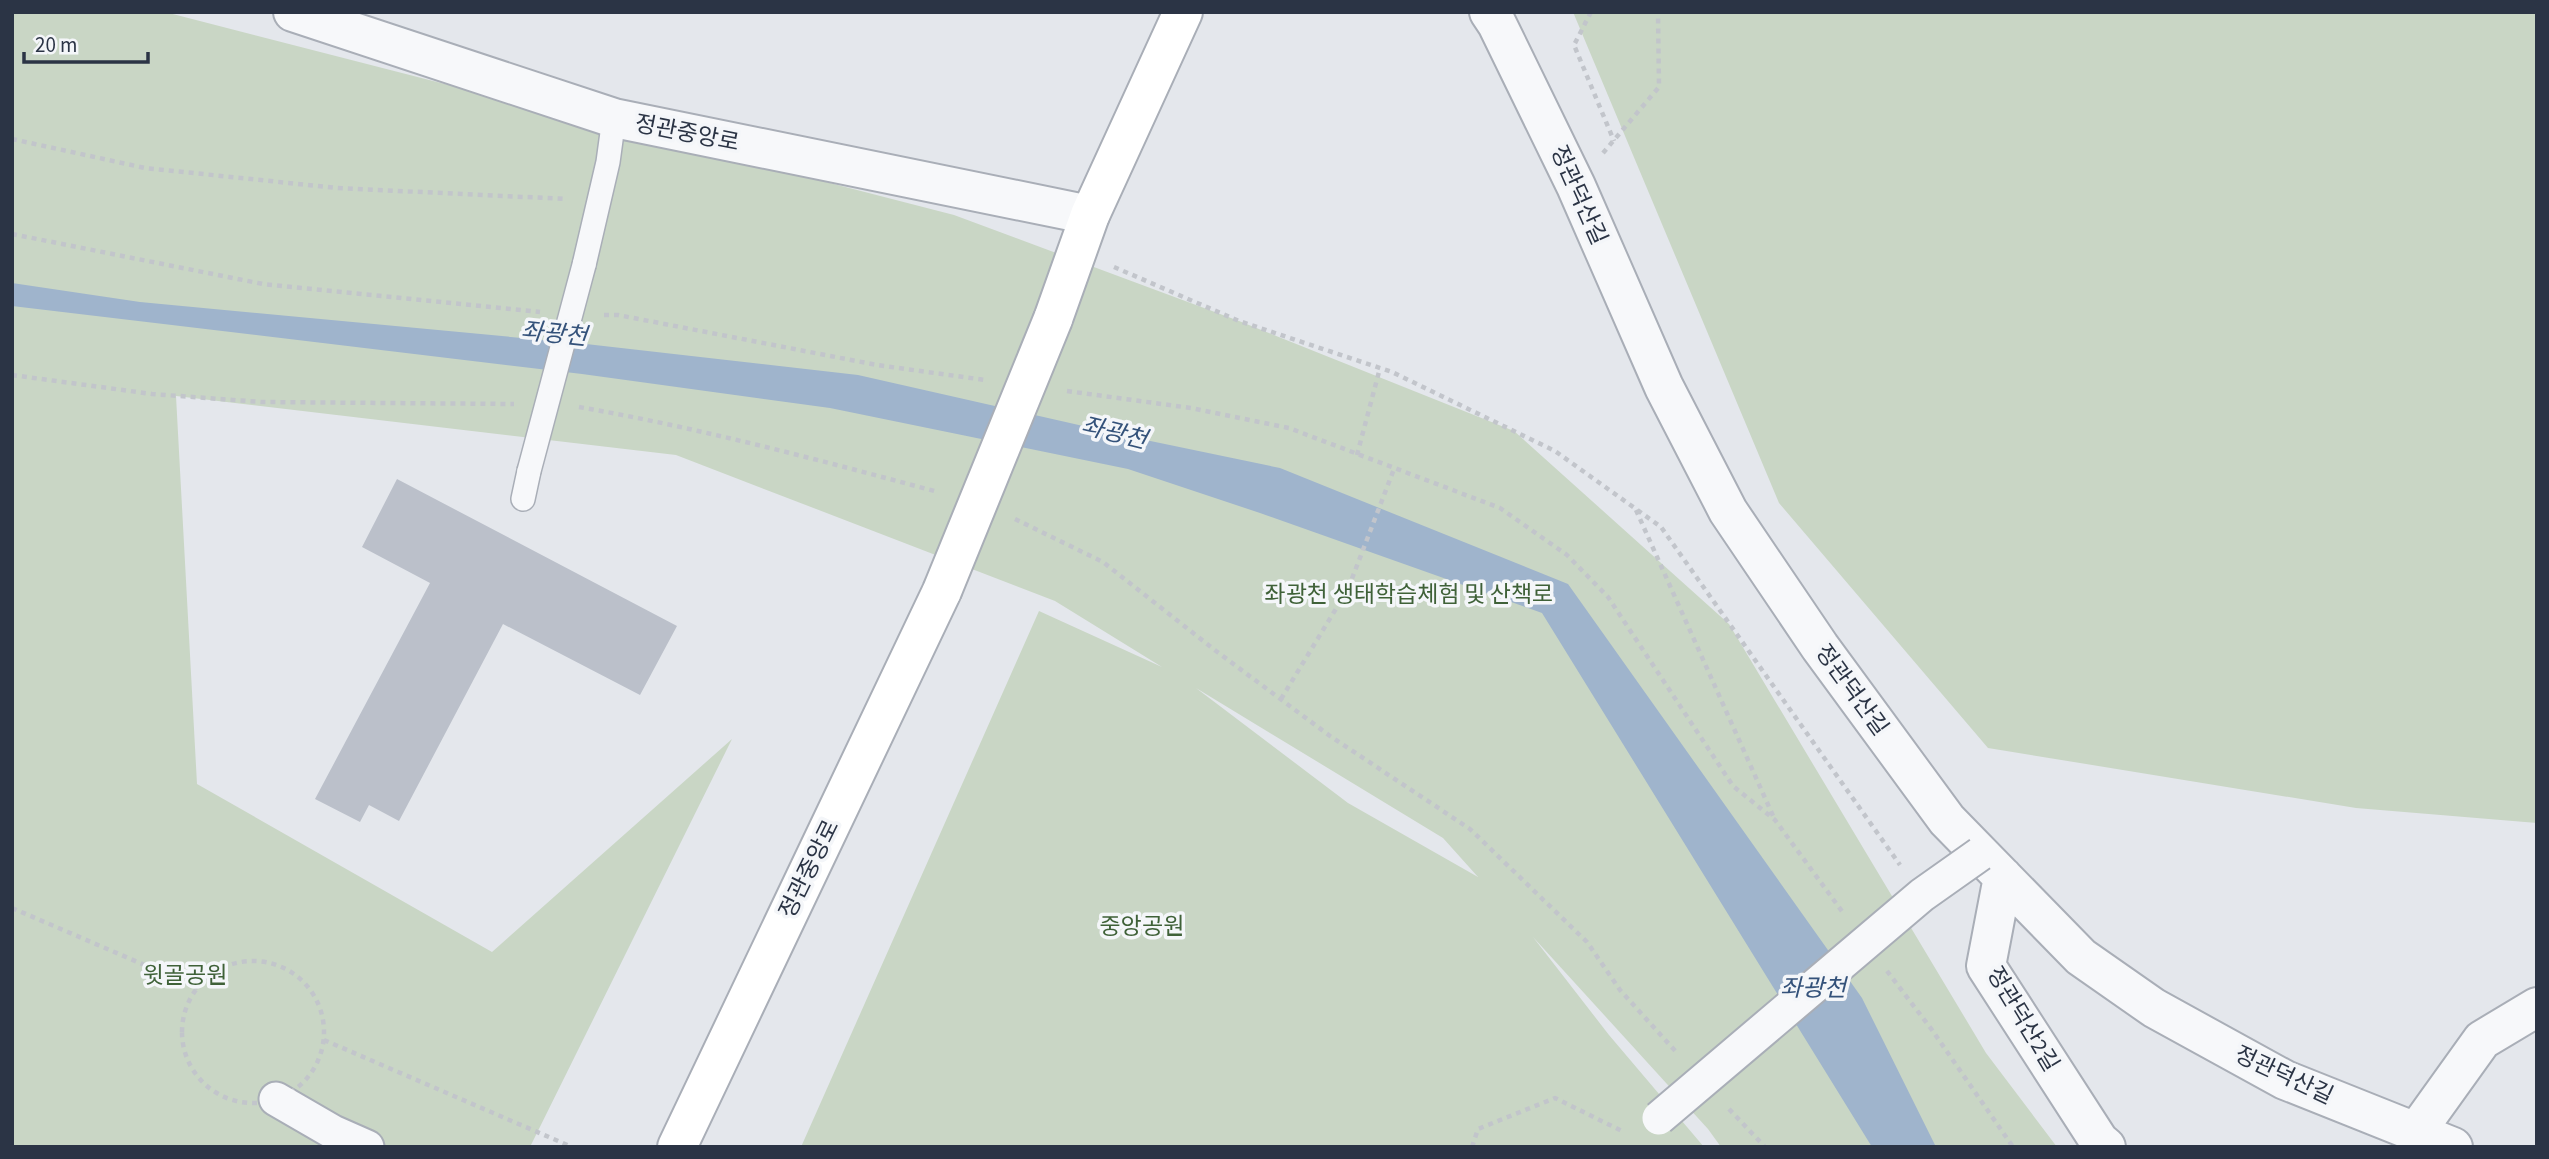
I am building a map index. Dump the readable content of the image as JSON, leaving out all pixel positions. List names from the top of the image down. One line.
{"streets":{"main road":["정관중앙로"],"street":["정관덕산길","정관덕산2길"]},"crossings":[["정관덕산길","정관덕산2길"]],"water":["좌광천"],"parks":["좌광천 생태학습체험 및 산책로","중앙공원","윗골공원"],"scale_bar":"20 m"}
